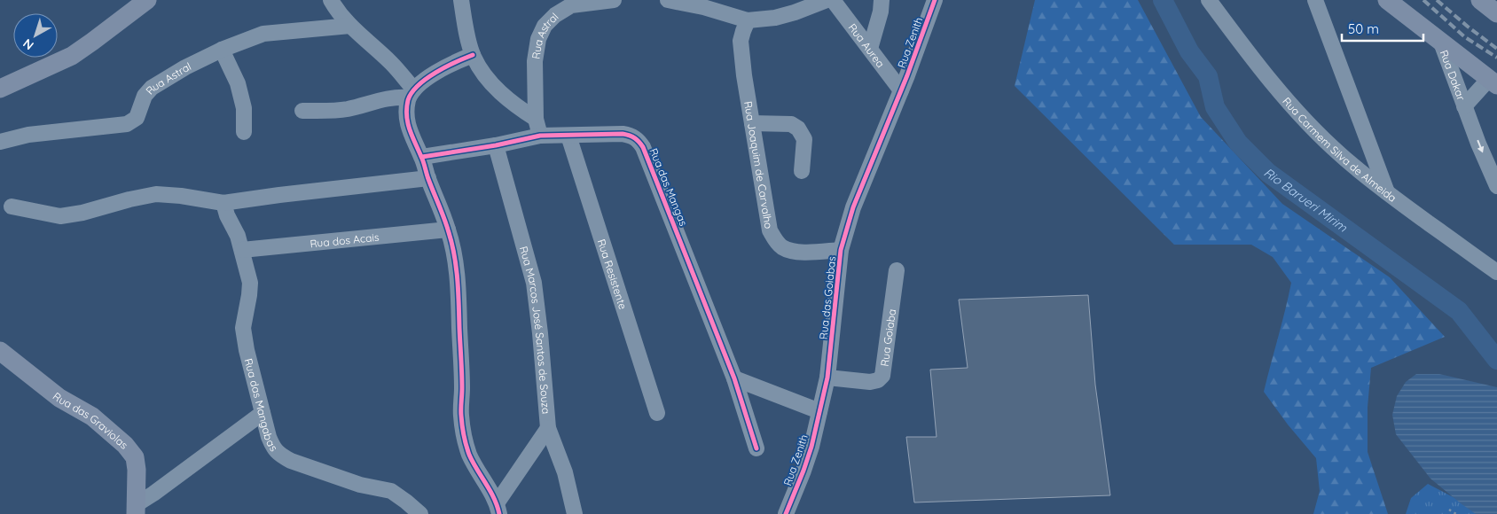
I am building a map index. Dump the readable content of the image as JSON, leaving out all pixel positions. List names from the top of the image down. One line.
{"streets":{"main road":["Rua das Graviolas"],"street":["Rua Astral","Rua Zenith","Rua Aurea","Rua Dakar","Rua Carmem Silva de Almeida","Rua Joaquim de Carvalho","Rua das Mangas","Rua dos Acais","Rua Resistente","Rua das Goiabas","Rua Marcos José Santos de Souza","Rua Goiaba","Rua das Mangabas"]},"crossings":[["Rua Astral","Rua das Mangas"],["Rua Zenith","Rua Aurea"],["Rua Zenith","Rua das Goiabas"],["Rua Aurea","Rua das Goiabas"],["Rua Joaquim de Carvalho","Rua das Goiabas"],["Rua das Mangas","Rua Resistente"],["Rua das Mangas","Rua Marcos José Santos de Souza"],["Rua dos Acais","Rua das Mangabas"],["Rua das Goiabas","Rua Goiaba"]],"water":["Rio Barueri Mirim"],"scale_bar":"50 m","north":"bottom left"}
